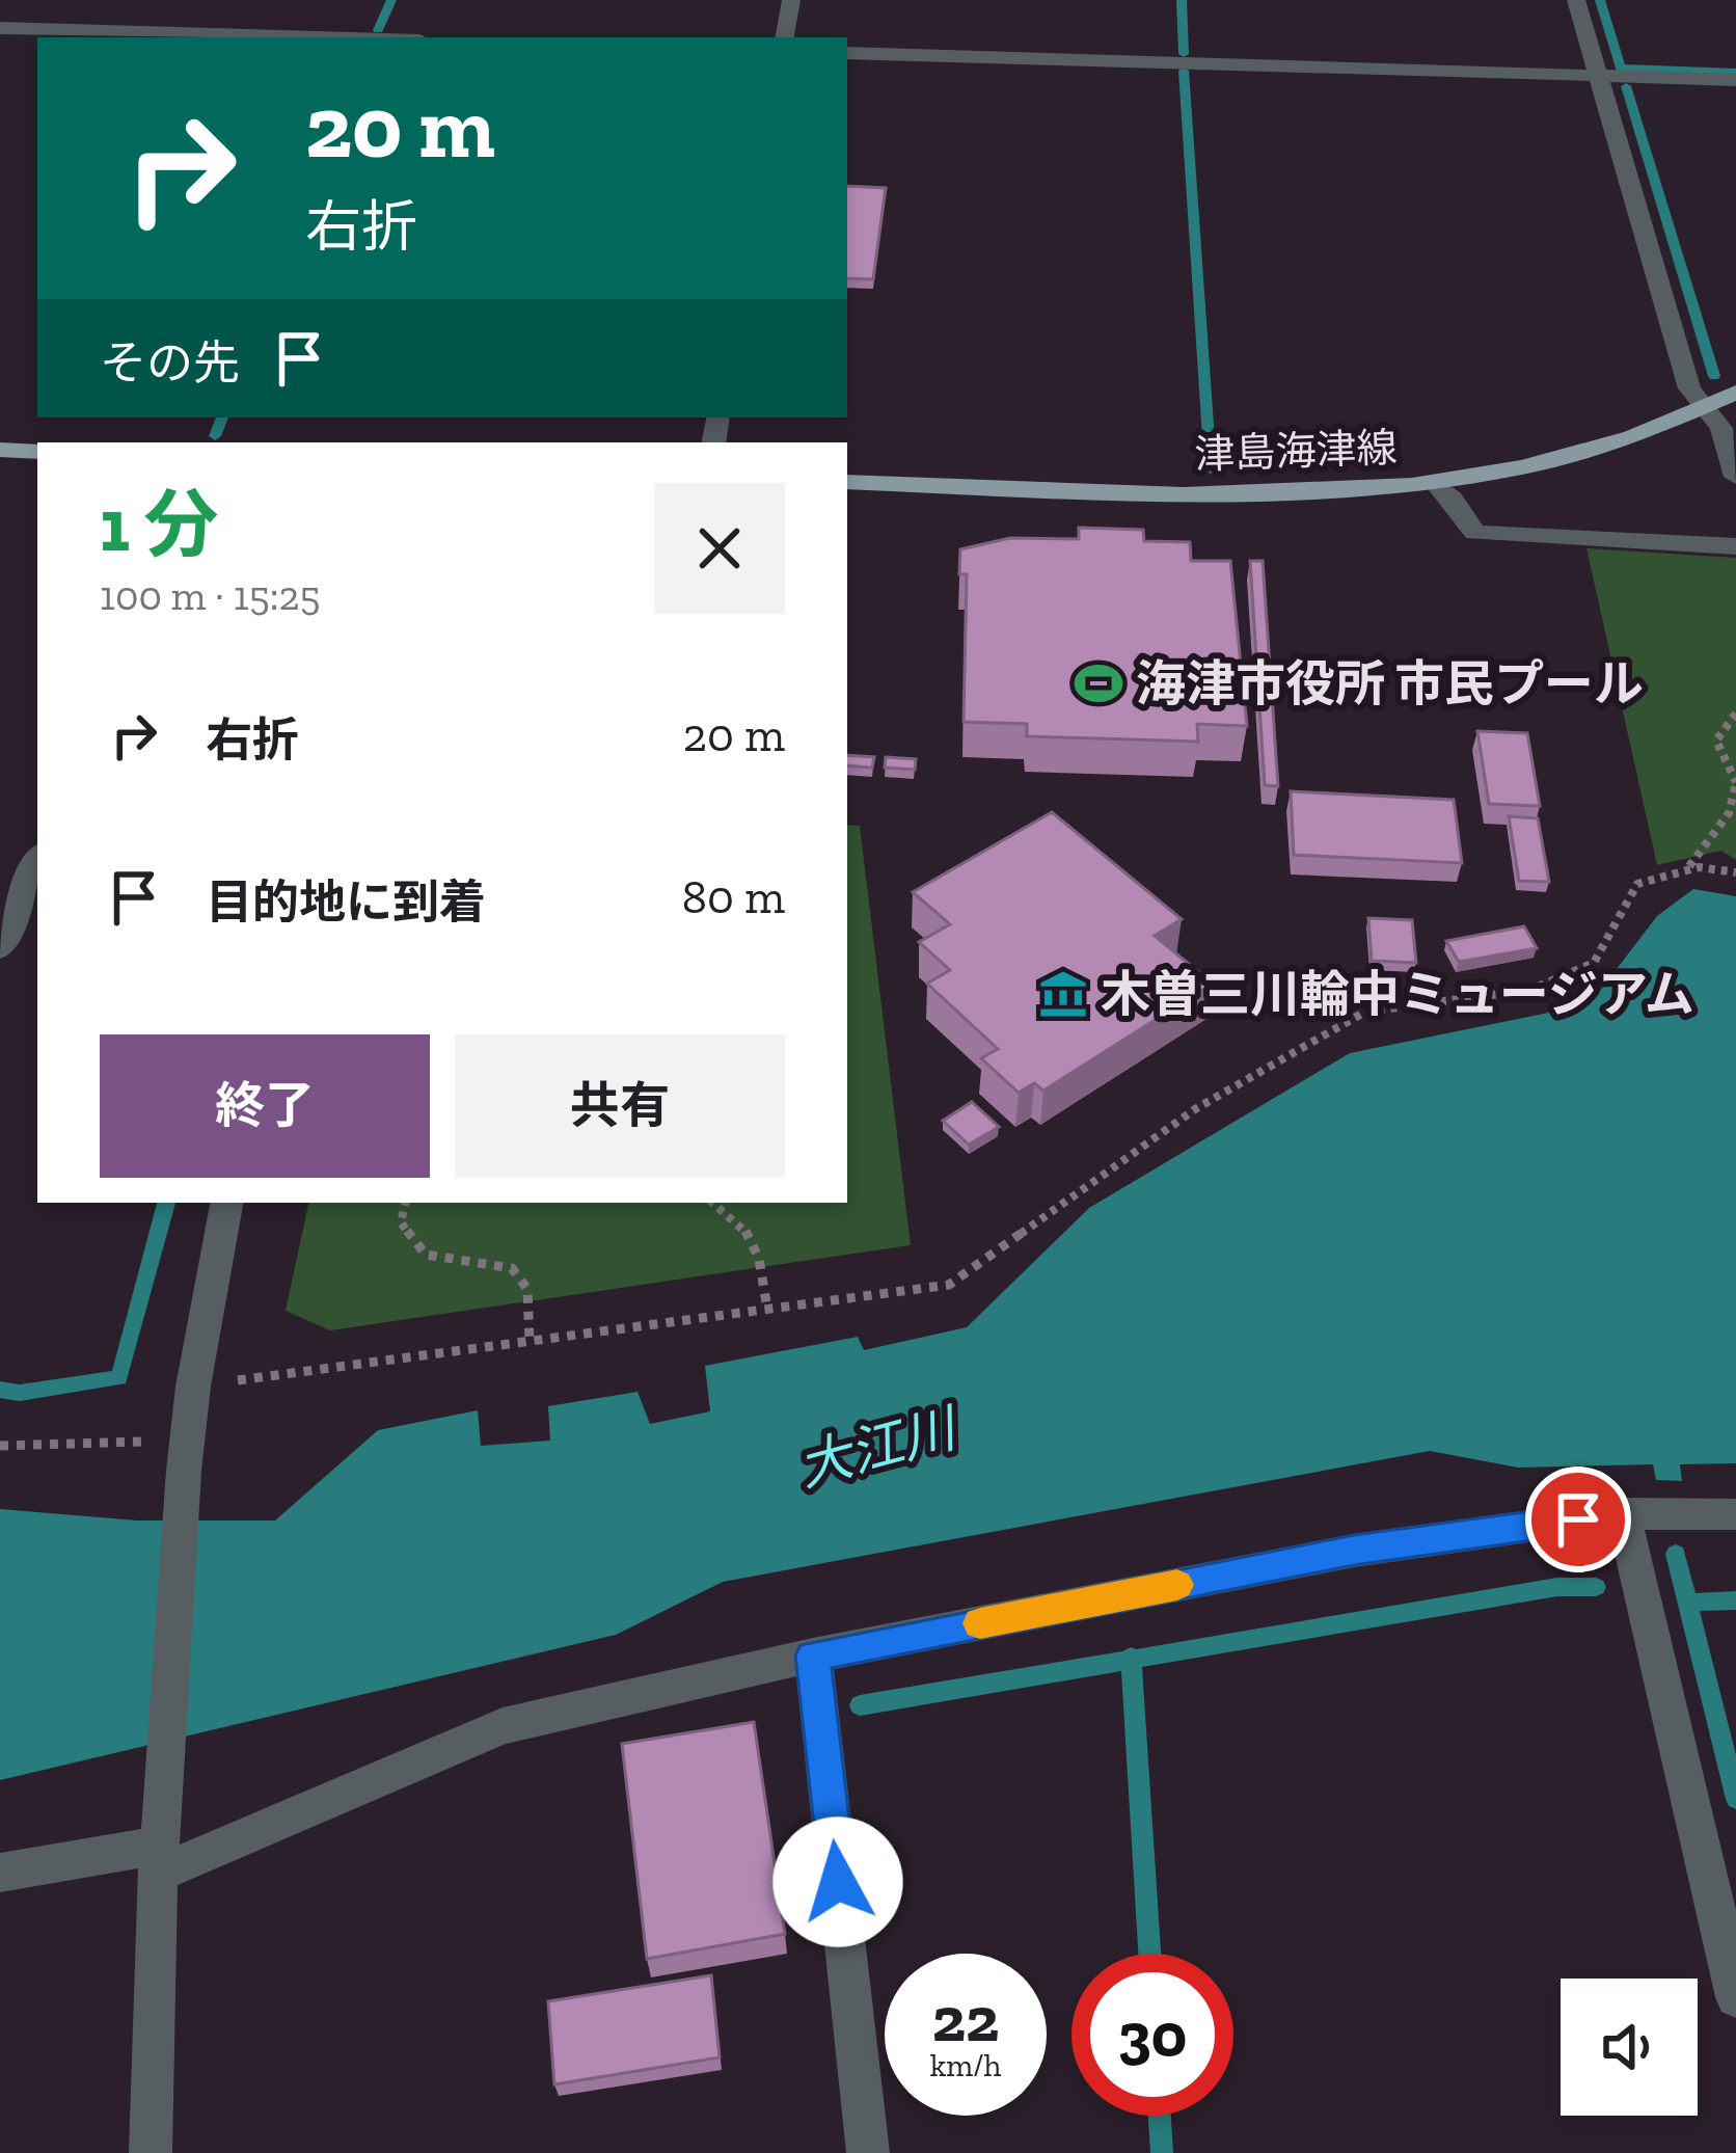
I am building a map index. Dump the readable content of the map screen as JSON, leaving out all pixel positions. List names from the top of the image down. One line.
{"streets":{"main road":["津島海津線"]},"water":["大江川"],"places":{"sports":["海津市役所 市民プール"],"museum":["木曽三川輪中ミュージアム"]},"page":{"turn":["20 m","右折"],"then":"その先","heading":["1 分","100 m · 15:25"],"list":[{"name":"右折","value":"20 m"},{"name":"目的地に到着","value":"80 m"}],"buttons":["終了","共有"],"speed":"22 km/h","limit":"30"}}
